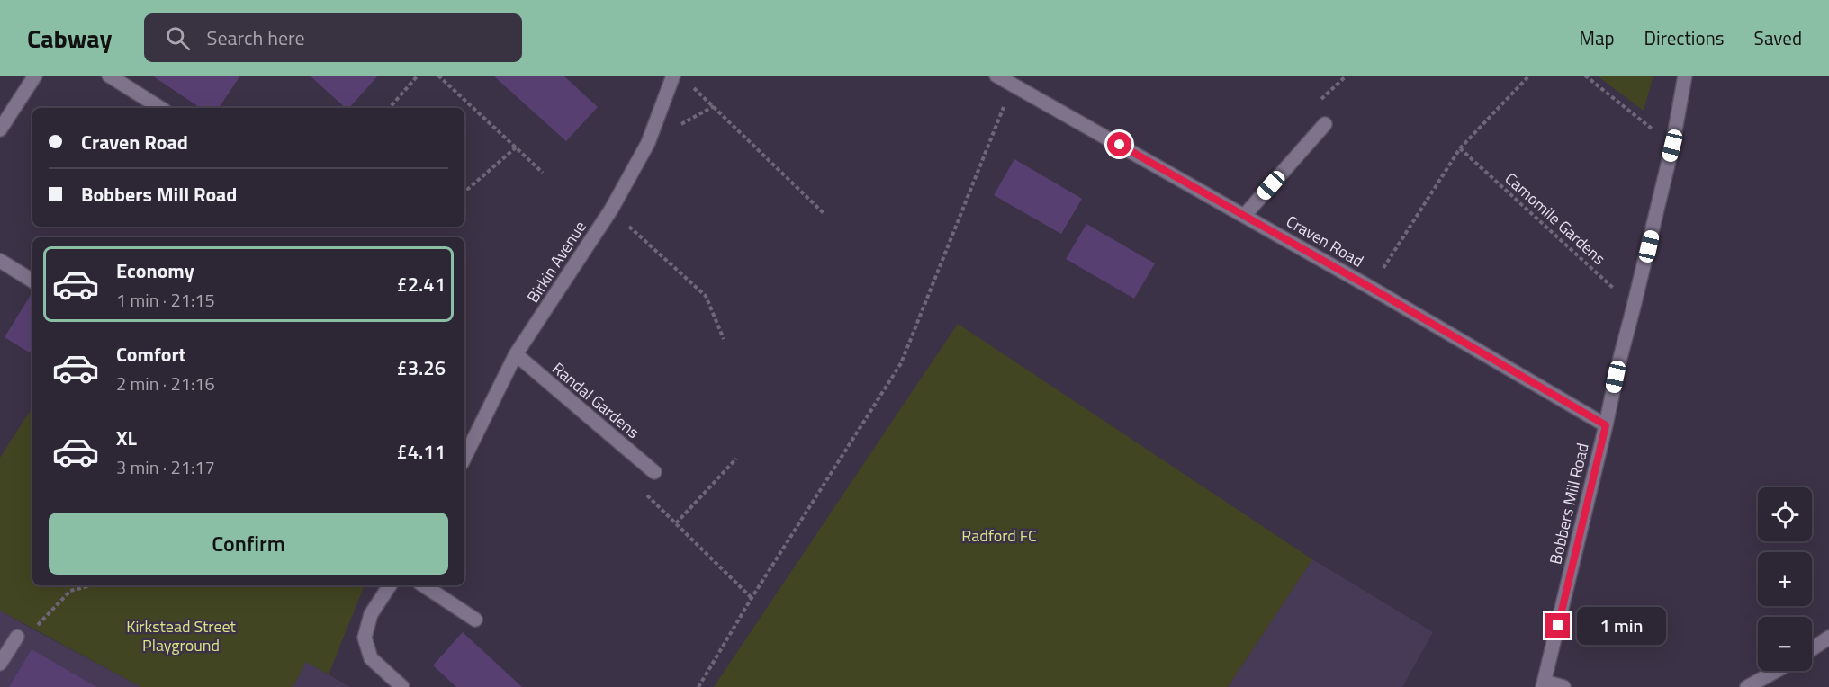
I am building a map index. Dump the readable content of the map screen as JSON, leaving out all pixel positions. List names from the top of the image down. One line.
{"streets":{"street":["Craven Road","Birkin Avenue","Randal Gardens","Bobbers Mill Road"],"path":["Camomile Gardens"]},"crossings":[["Camomile Gardens","Bobbers Mill Road"],["Craven Road","Bobbers Mill Road"],["Birkin Avenue","Randal Gardens"]],"parks":["Radford FC","Kirkstead Street Playground"],"page":{"header":"Cabway","search":"Search here","nav":["Map","Directions","Saved"],"banner":["Craven Road","Bobbers Mill Road"],"list":[{"name":"Economy","note":"1 min · 21:15","value":"£2.41"},{"name":"Comfort","note":"2 min · 21:16","value":"£3.26"},{"name":"XL","note":"3 min · 21:17","value":"£4.11"}],"map_buttons":["+","−"],"buttons":"Confirm","bubble":"1 min"}}
